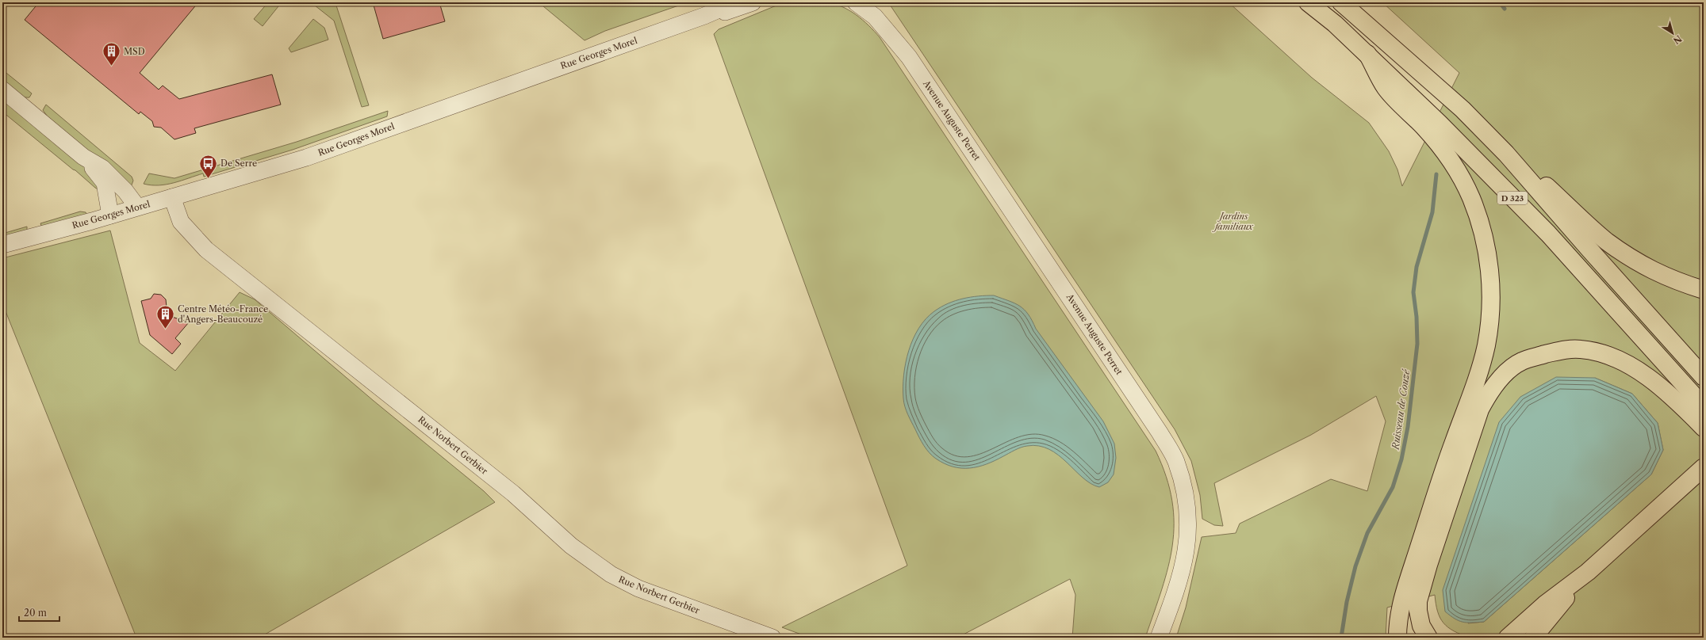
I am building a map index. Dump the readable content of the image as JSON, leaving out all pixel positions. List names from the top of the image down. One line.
{"streets":{"main road":["D 323"],"street":["Rue Georges Morel","Avenue Auguste Perret","Rue Norbert Gerbier"]},"crossings":[["Rue Georges Morel","Rue Norbert Gerbier"]],"water":["Ruisseau de Couzé"],"parks":["Jardins familiaux"],"places":{"building":["MSD","Centre Météo-France d'Angers-Beaucouzé"],"bus stop":["De Serre"]},"scale_bar":"20 m","north":"bottom right"}
